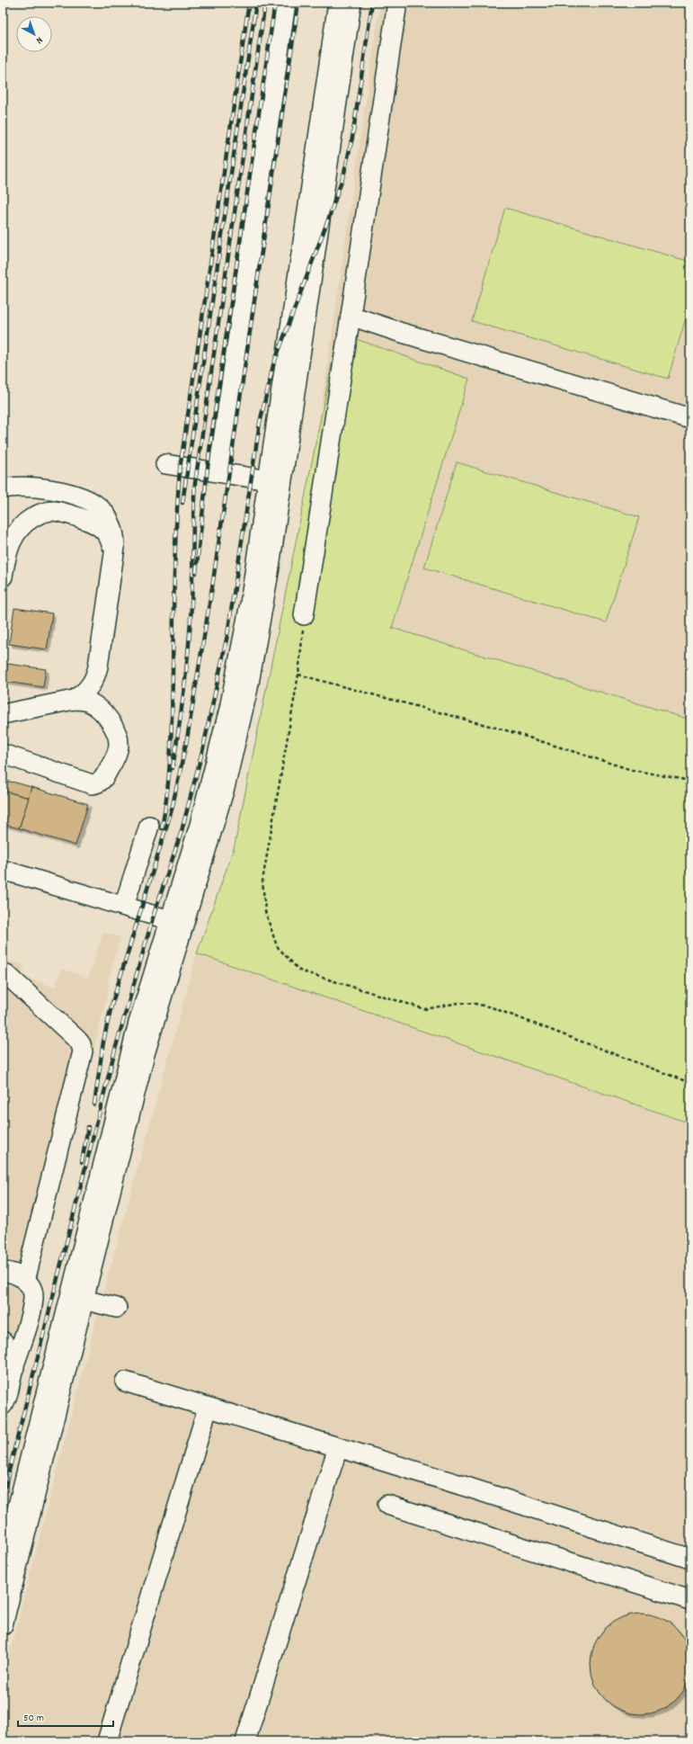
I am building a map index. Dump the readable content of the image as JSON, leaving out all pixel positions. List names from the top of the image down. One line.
{"scale_bar":"50 m","north":"bottom right"}
